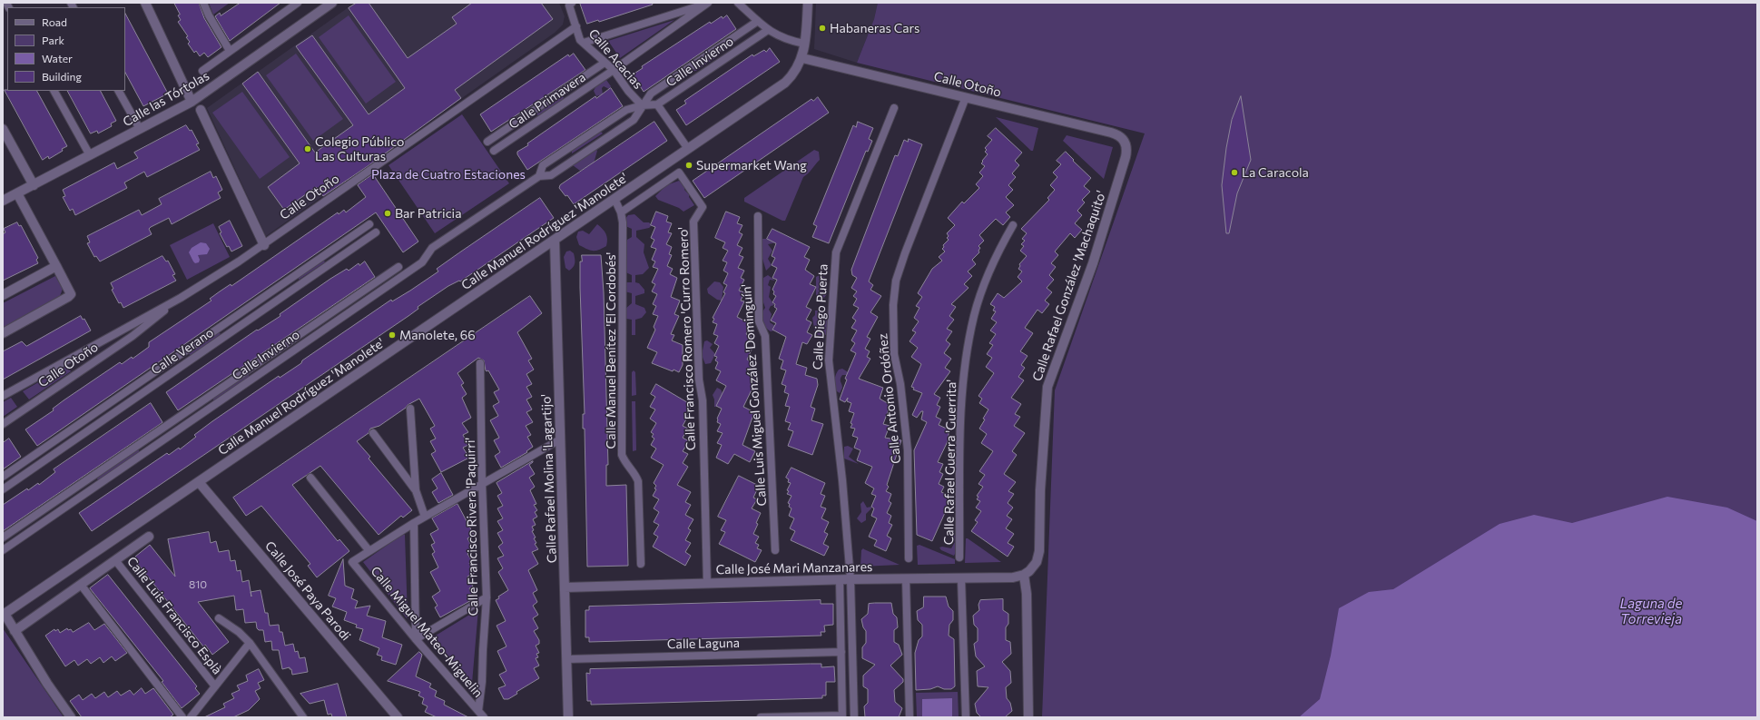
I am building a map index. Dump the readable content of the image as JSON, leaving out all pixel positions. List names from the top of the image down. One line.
{"streets":{"street":["Calle Otoño","Calle las Tórtolas","Calle Manuel Rodríguez 'Manolete'","Calle Rafael González 'Machaquito'","Calle Rafael Molina 'Lagartijo'","Calle José Mari Manzanares","Calle José Paya Parodi"],"lane":["Calle Acacias","Calle Invierno","Calle Primavera","Calle Diego Puerta","Calle Francisco Romero 'Curro Romero'","Calle Manuel Benítez 'El Cordobés'","Calle Verano","Calle Luis Miguel González 'Dominguín'","Calle Antonio Ordóñez","Calle Rafael Guerra 'Guerrita'","Calle Francisco Rivera 'Paquirri'","Calle Luis Francisco Esplà","Calle Miguel Mateo-Miguelin","Calle Laguna"]},"crossings":[["Calle Acacias","Calle Invierno"],["Calle Acacias","Calle Otoño"],["Calle Acacias","Calle Primavera"],["Calle Otoño","Calle Manuel Rodríguez 'Manolete'"],["Calle Otoño","Calle Rafael González 'Machaquito'"],["Calle Otoño","Calle Antonio Ordóñez"],["Calle Manuel Rodríguez 'Manolete'","Calle Manuel Benítez 'El Cordobés'"],["Calle Manuel Rodríguez 'Manolete'","Calle Rafael Molina 'Lagartijo'"],["Calle Manuel Rodríguez 'Manolete'","Calle José Paya Parodi"],["Calle Rafael González 'Machaquito'","Calle José Mari Manzanares"],["Calle Diego Puerta","Calle José Mari Manzanares"],["Calle Francisco Romero 'Curro Romero'","Calle Manuel Benítez 'El Cordobés'"],["Calle Francisco Romero 'Curro Romero'","Calle José Mari Manzanares"],["Calle Rafael Molina 'Lagartijo'","Calle José Mari Manzanares"],["Calle Rafael Molina 'Lagartijo'","Calle Laguna"],["Calle Francisco Rivera 'Paquirri'","Calle Miguel Mateo-Miguelin"]],"water":["Laguna de Torrevieja"],"parks":["Plaza de Cuatro Estaciones"],"places":["Habaneras Cars","Colegio Público Las Culturas","Supermarket Wang","La Caracola","Bar Patricia","Manolete, 66"],"house_numbers":["810"],"legend":["Road","Park","Water","Building"]}
